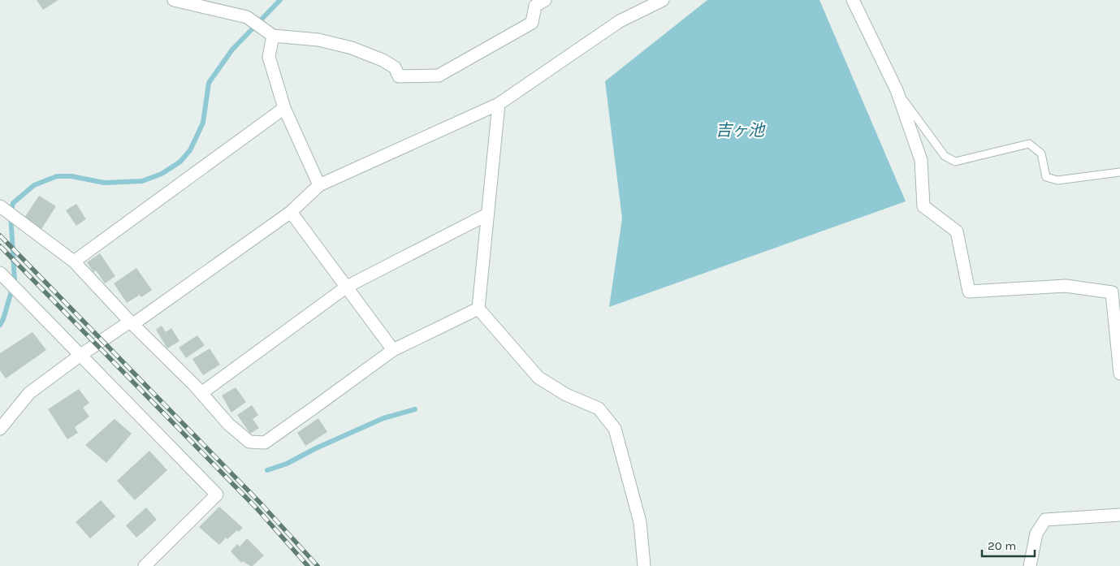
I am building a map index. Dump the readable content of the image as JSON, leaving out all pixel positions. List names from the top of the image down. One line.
{"water":["吉ヶ池"],"scale_bar":"20 m"}
